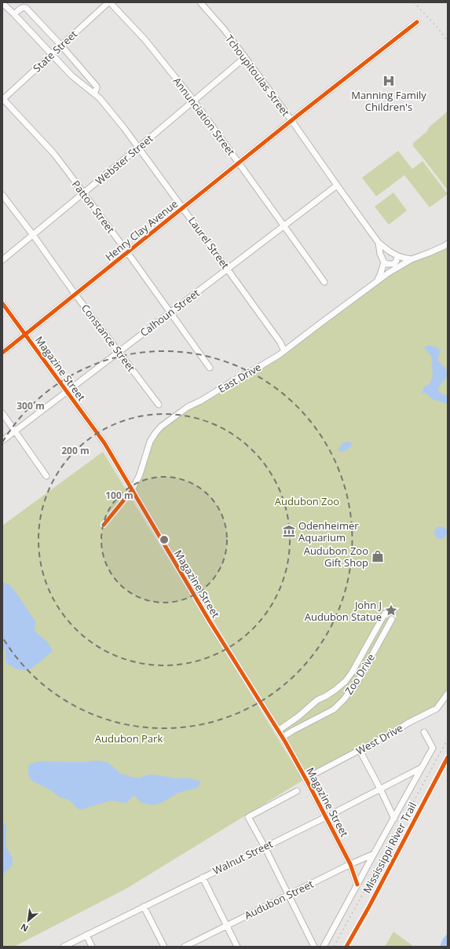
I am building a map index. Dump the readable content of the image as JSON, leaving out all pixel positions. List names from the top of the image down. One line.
{"streets":{"street":["State Street","Tchoupitoulas Street","Annunciation Street","Webster Street","Patton Street","Henry Clay Avenue","Laurel Street","Calhoun Street","Constance Street","Magazine Street","East Drive","Zoo Drive","West Drive","Walnut Street","Audubon Street"],"cycle path":["Mississippi River Trail"]},"crossings":[["State Street","Annunciation Street"],["State Street","Patton Street"],["State Street","Laurel Street"],["Tchoupitoulas Street","Webster Street"],["Tchoupitoulas Street","Henry Clay Avenue"],["Tchoupitoulas Street","Calhoun Street"],["Tchoupitoulas Street","East Drive"],["Annunciation Street","Webster Street"],["Annunciation Street","Henry Clay Avenue"],["Annunciation Street","Calhoun Street"],["Webster Street","Patton Street"],["Webster Street","Laurel Street"],["Webster Street","Constance Street"],["Patton Street","Henry Clay Avenue"],["Patton Street","Calhoun Street"],["Henry Clay Avenue","Laurel Street"],["Henry Clay Avenue","Constance Street"],["Henry Clay Avenue","Magazine Street"],["Laurel Street","Calhoun Street"],["Laurel Street","East Drive"],["Calhoun Street","Constance Street"],["Calhoun Street","Magazine Street"],["Magazine Street","East Drive"],["Magazine Street","Zoo Drive"],["Magazine Street","West Drive"],["Magazine Street","Walnut Street"],["Magazine Street","Audubon Street"]],"parks":["Audubon Zoo","Audubon Park"],"places":{"hospital":["Manning Family Children's"],"museum":["Odenheimer Aquarium"],"shop":["Audubon Zoo Gift Shop"],"place":["John J Audubon Statue"]},"north":"bottom left","rings":["300 m","200 m","100 m"]}
